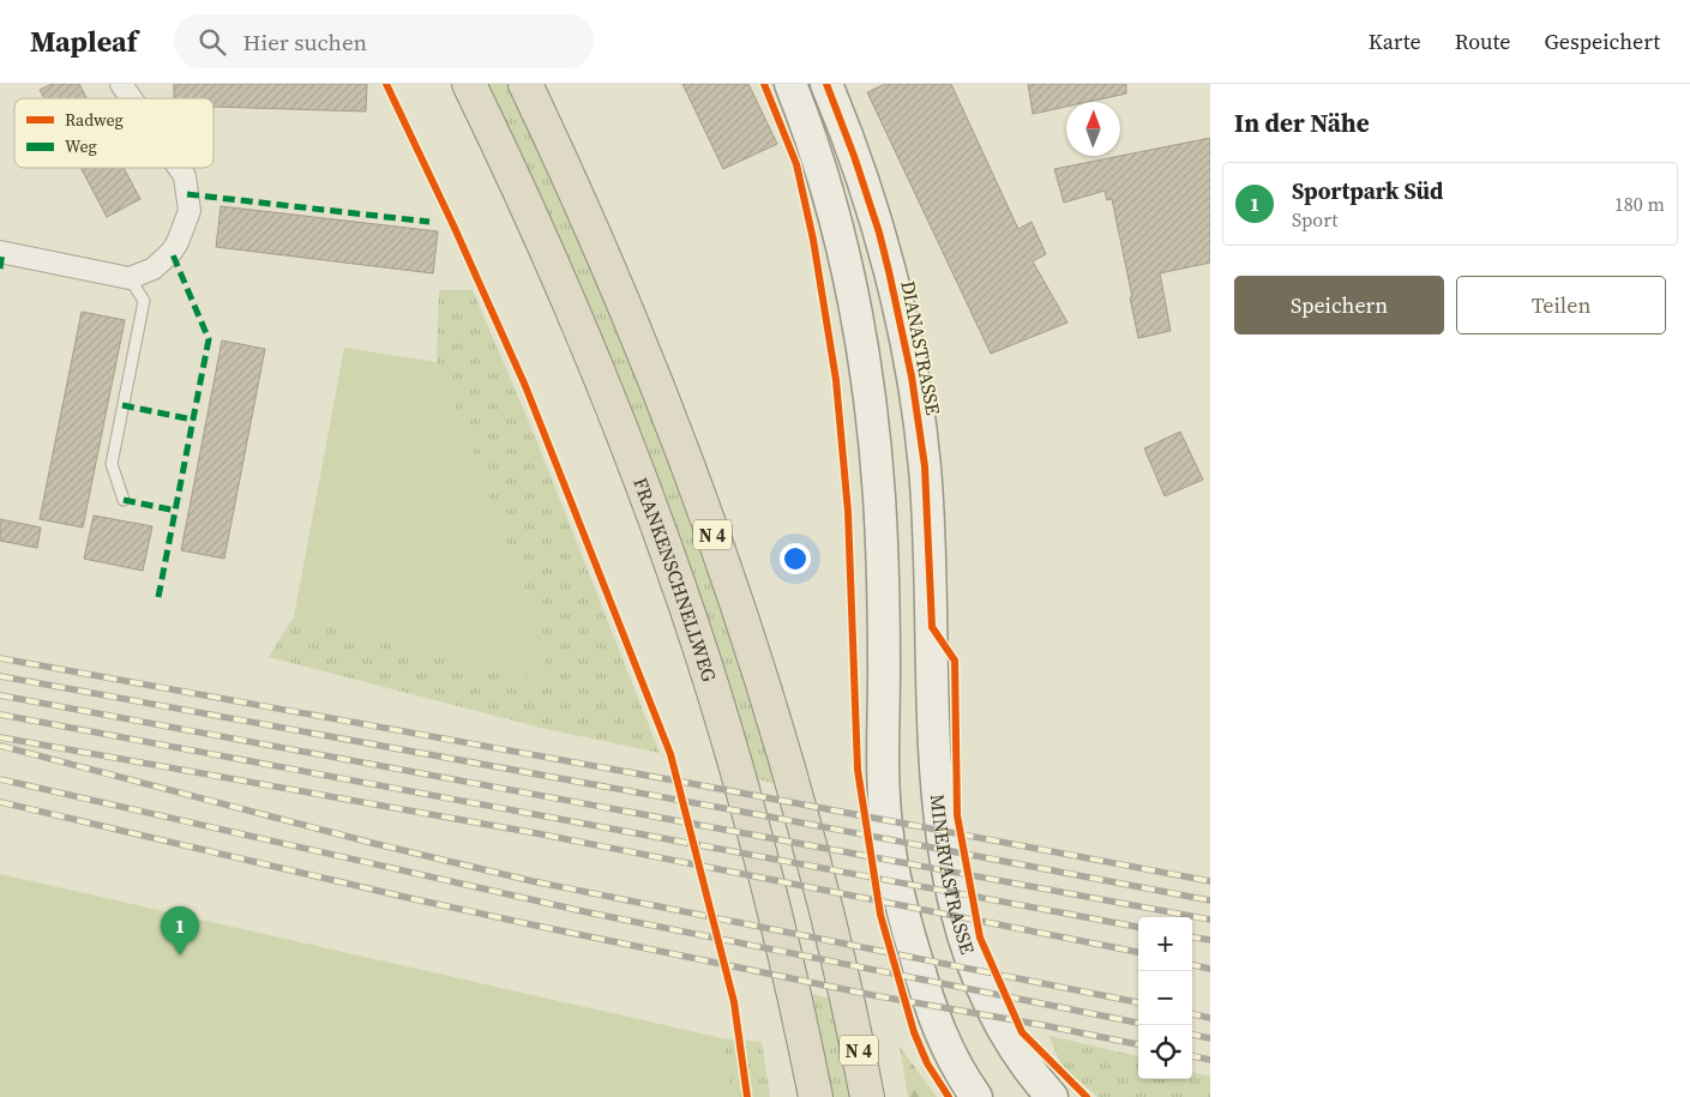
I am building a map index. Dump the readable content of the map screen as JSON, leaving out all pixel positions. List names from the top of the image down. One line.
{"streets":{"highway":["N 4","FRANKENSCHNELLWEG"],"main road":["DIANASTRASSE","MINERVASTRASSE"]},"crossings":[["DIANASTRASSE","MINERVASTRASSE"]],"legend":["Radweg","Weg"],"north":"top","page":{"header":"Mapleaf","search":"Hier suchen","nav":["Karte","Route","Gespeichert"],"heading":"In der Nähe","list":[{"mark":"1","name":"Sportpark Süd","note":"Sport","value":"180 m"}],"buttons":["Speichern","Teilen"],"pins":"1","map_buttons":["+","−"]}}
